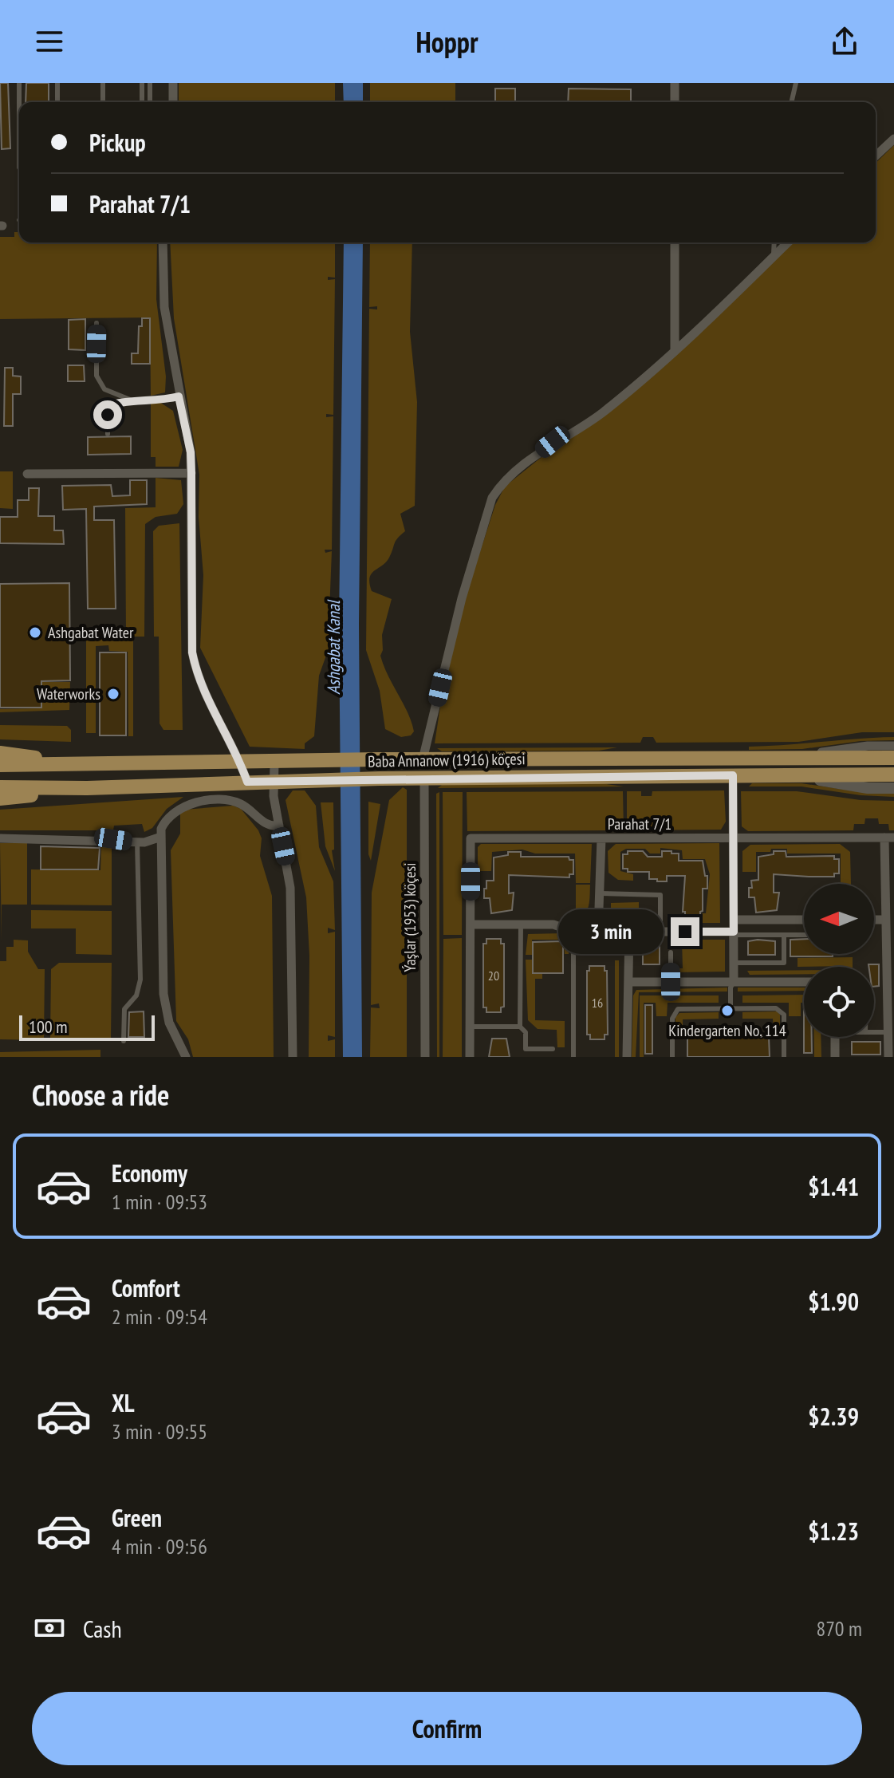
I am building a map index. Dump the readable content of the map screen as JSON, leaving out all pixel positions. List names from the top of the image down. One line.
{"streets":{"main road":["Baba Annanow (1916) köçesi"],"street":["Parahat 7/1","Ýaşlar (1953) köçesi"]},"crossings":[["Baba Annanow (1916) köçesi","Ýaşlar (1953) köçesi"]],"water":["Ashgabat Kanal"],"places":["Ashgabat Water","Waterworks","Kindergarten No. 114"],"house_numbers":["20","16"],"scale_bar":"100 m","north":"left","page":{"header":"Hoppr","banner":["Pickup","Parahat 7/1"],"bubble":"3 min","scale":"100 m","heading":"Choose a ride","list":[{"name":"Economy","note":"1 min · 09:53","value":"$1.41"},{"name":"Comfort","note":"2 min · 09:54","value":"$1.90"},{"name":"XL","note":"3 min · 09:55","value":"$2.39"},{"name":"Green","note":"4 min · 09:56","value":"$1.23"}],"pay":["Cash","870 m"],"buttons":"Confirm"}}
